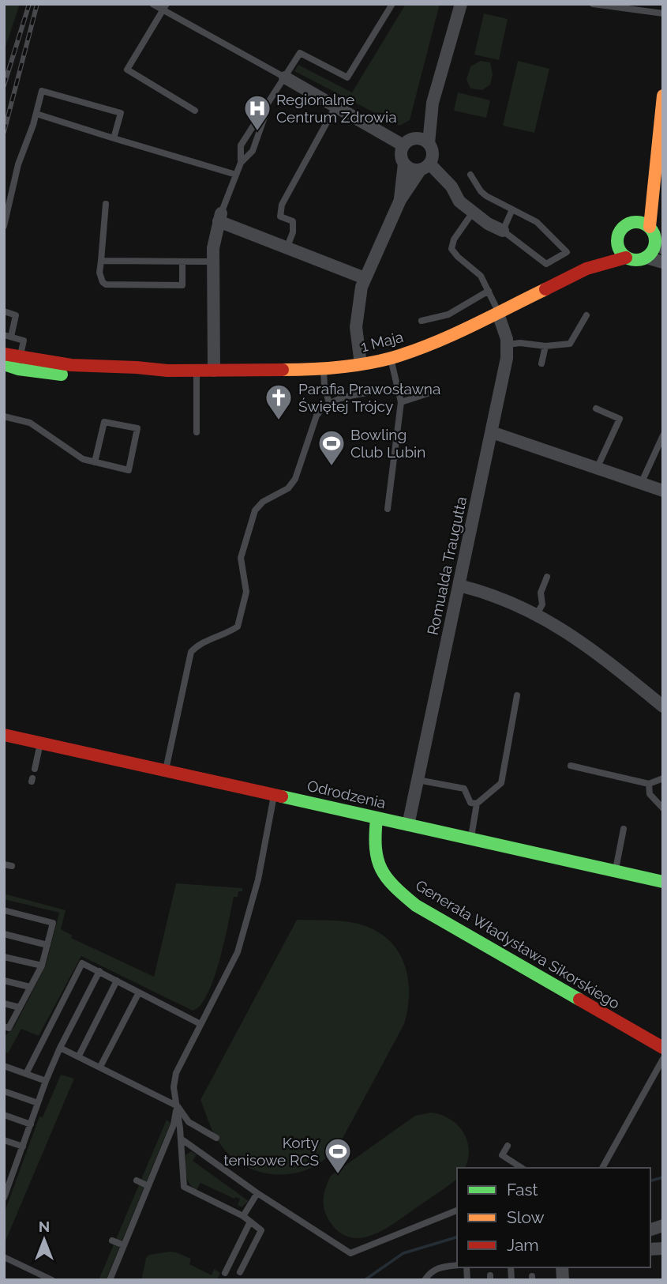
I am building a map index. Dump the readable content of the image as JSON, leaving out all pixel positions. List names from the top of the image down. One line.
{"streets":{"street":["1 Maja","Romualda Traugutta","Odrodzenia","Generała Władysława Sikorskiego"]},"crossings":[["1 Maja","Romualda Traugutta"],["Romualda Traugutta","Odrodzenia"],["Odrodzenia","Generała Władysława Sikorskiego"]],"places":{"hospital":["Regionalne Centrum Zdrowia"],"church":["Parafia Prawosławna Świętej Trójcy"],"sports":["Bowling Club Lubin","Korty tenisowe RCS"]},"legend":["Fast","Slow","Jam"],"north":"top"}
